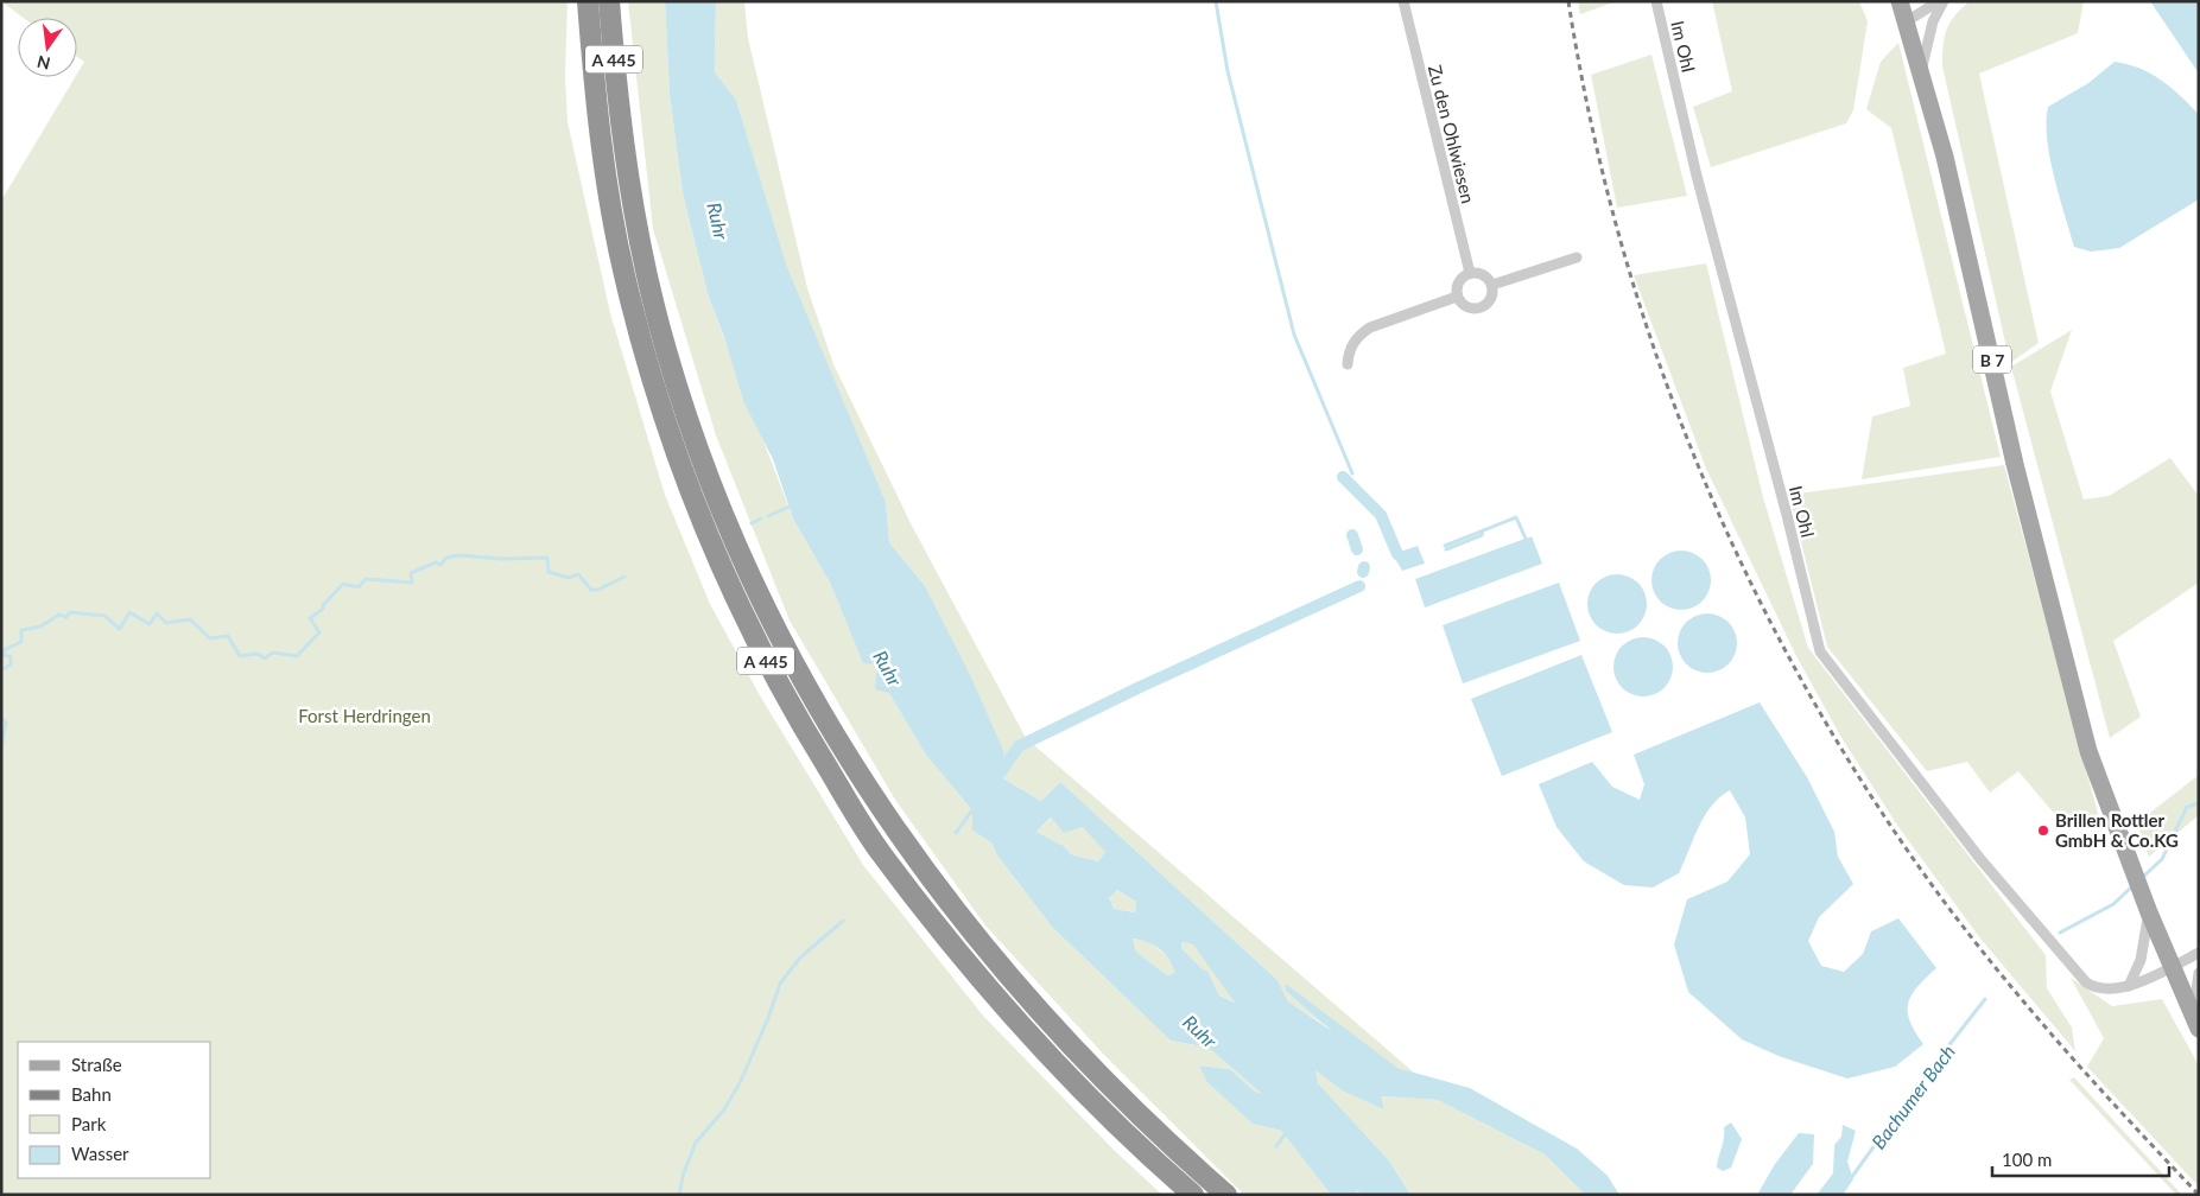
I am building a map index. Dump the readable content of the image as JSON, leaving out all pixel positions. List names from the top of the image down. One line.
{"streets":{"highway":["A 445"],"main road":["B 7"],"street":["Im Ohl","Zu den Ohlwiesen"]},"crossings":[["Im Ohl","B 7"]],"water":["Ruhr","Bachumer Bach"],"parks":["Forst Herdringen"],"places":["Brillen Rottler GmbH & Co.KG"],"legend":["Straße","Bahn","Park","Wasser"],"scale_bar":"100 m","north":"bottom"}
